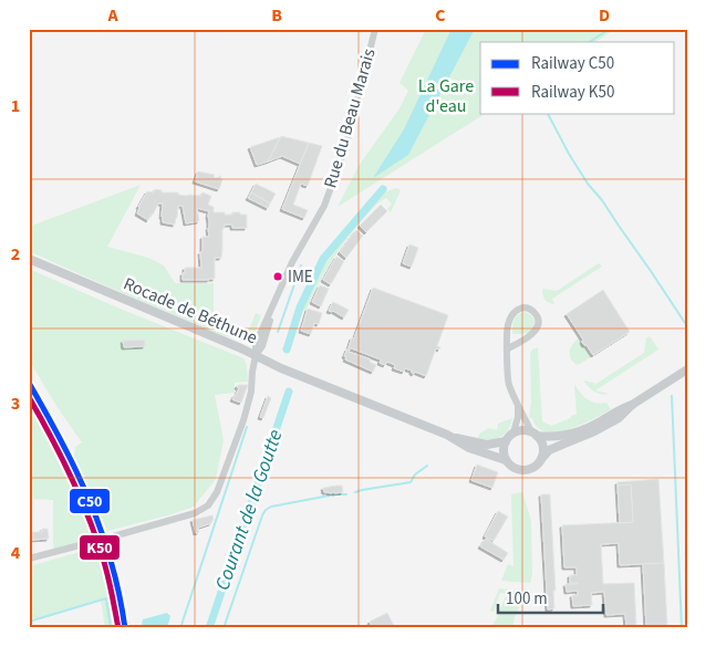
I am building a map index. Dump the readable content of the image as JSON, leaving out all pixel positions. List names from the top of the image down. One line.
{"streets":{"main road":["Rocade de Béthune"],"street":["Rue du Beau Marais"]},"crossings":[["Rue du Beau Marais","Rocade de Béthune"]],"water":["Courant de la Goutte"],"parks":["La Gare d'eau"],"places":["IME"],"lines":["rail line C50","rail line K50"],"legend":["Railway C50","Railway K50"],"scale_bar":"100 m","grid":{"columns":["A","B","C","D"],"rows":["1","2","3","4"]}}
